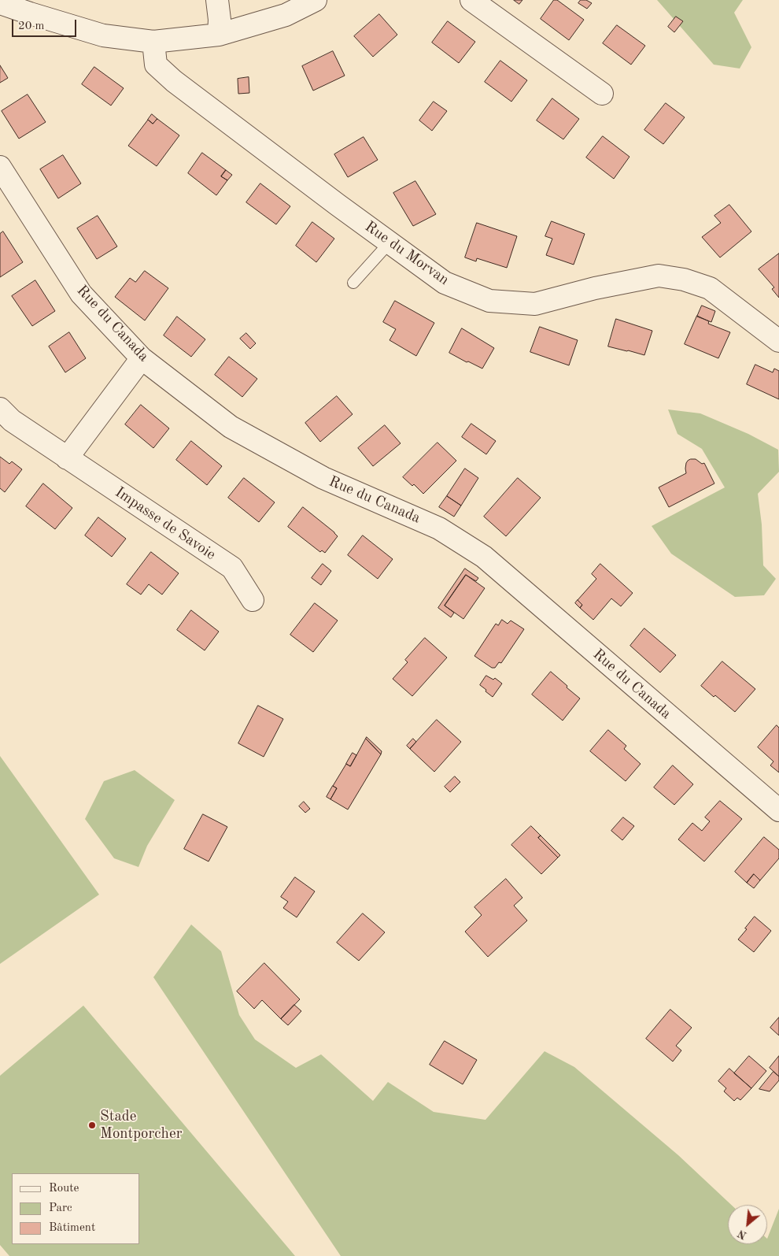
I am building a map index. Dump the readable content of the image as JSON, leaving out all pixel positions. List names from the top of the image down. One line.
{"streets":{"street":["Rue du Morvan","Rue du Canada","Impasse de Savoie"]},"places":["Stade Montporcher"],"legend":["Route","Parc","Bâtiment"],"scale_bar":"20 m","north":"bottom left"}
